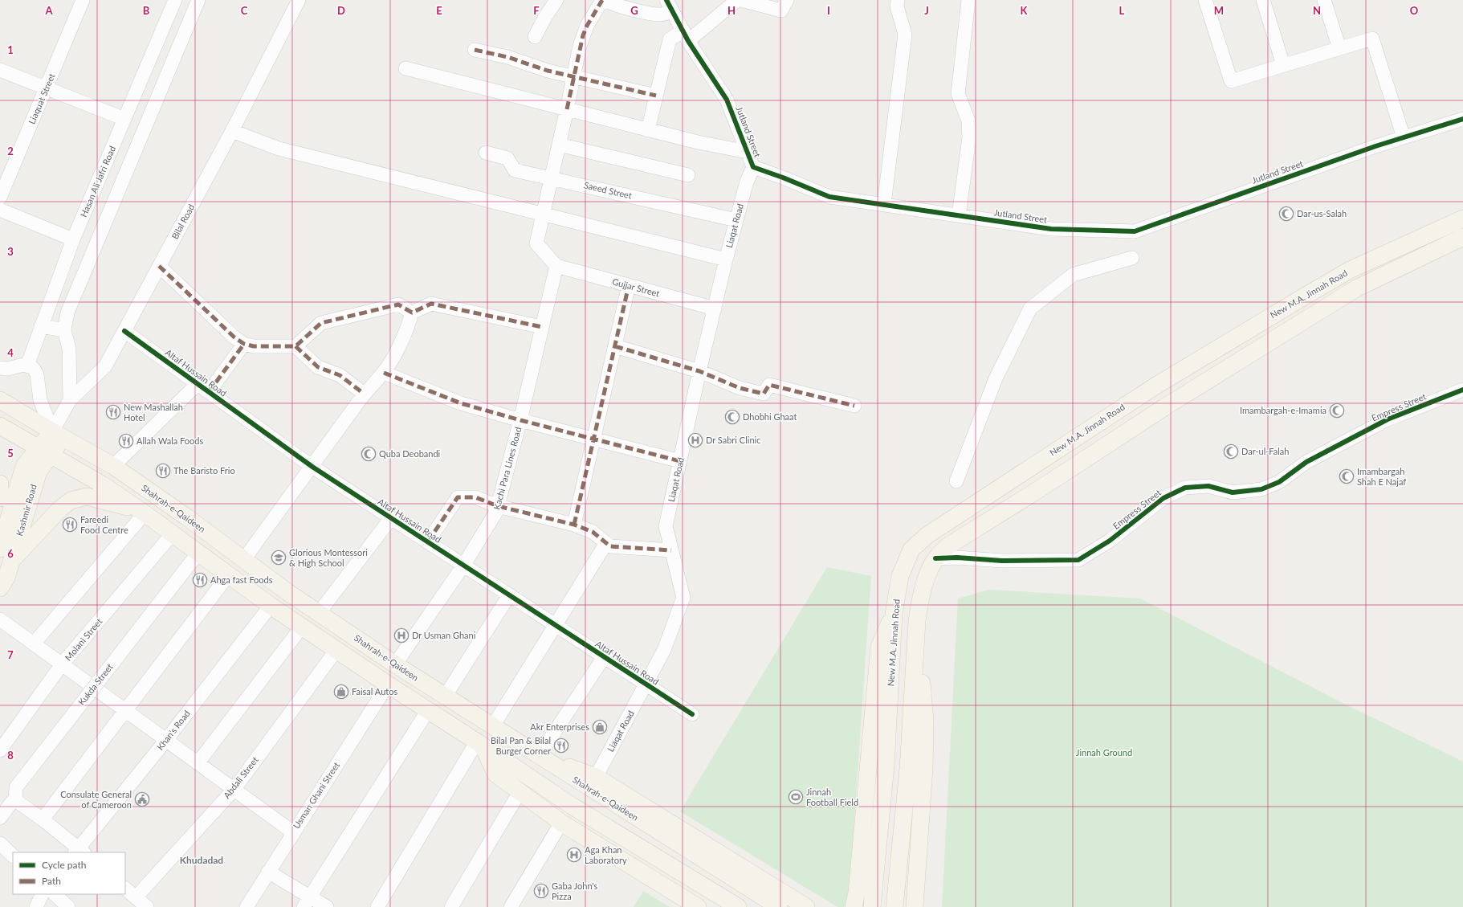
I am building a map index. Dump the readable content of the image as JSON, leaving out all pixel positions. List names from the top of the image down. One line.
{"streets":{"main road":["New M.A. Jinnah Road","Shahrah-e-Qaideen","Kashmir Road"],"street":["Liaquat Street","Jutland Street","Hasan Ali Jafri Road","Saeed Street","Bilal Road","Liaqat Road","Gujjar Street","Altaf Hussain Road","Empress Street","Kachi Para Lines Road","Molani Street","Kukda Street","Khan's Road","Abdali Street","Usman Ghani Street"]},"crossings":[["Jutland Street","Liaqat Road"],["Saeed Street","Liaqat Road"],["Bilal Road","Altaf Hussain Road"],["Bilal Road","Shahrah-e-Qaideen"],["Liaqat Road","Gujjar Street"],["Liaqat Road","Altaf Hussain Road"],["Gujjar Street","Kachi Para Lines Road"],["Altaf Hussain Road","Kachi Para Lines Road"],["Kachi Para Lines Road","Shahrah-e-Qaideen"]],"districts":["Khudadad"],"parks":["Jinnah Ground"],"places":{"mosque":["Dar-us-Salah","Imambargah-e-Imamia","Dhobhi Ghaat","Dar-ul-Falah","Quba Deobandi","Imambargah Shah E Najaf"],"restaurant":["New Mashallah Hotel","Allah Wala Foods","The Baristo Frio","Fareedi Food Centre","Ahga fast Foods","Bilal Pan & Bilal Burger Corner","Gaba John's Pizza"],"hospital":["Dr Sabri Clinic","Dr Usman Ghani","Aga Khan Laboratory"],"school or university":["Glorious Montessori & High School"],"shop":["Faisal Autos","Akr Enterprises"],"sports":["Jinnah Football Field"],"public building":["Consulate General of Cameroon"]},"legend":["Cycle path","Path"],"grid":{"columns":["A","B","C","D","E","F","G","H","I","J","K","L","M","N","O"],"rows":["1","2","3","4","5","6","7","8"]}}
